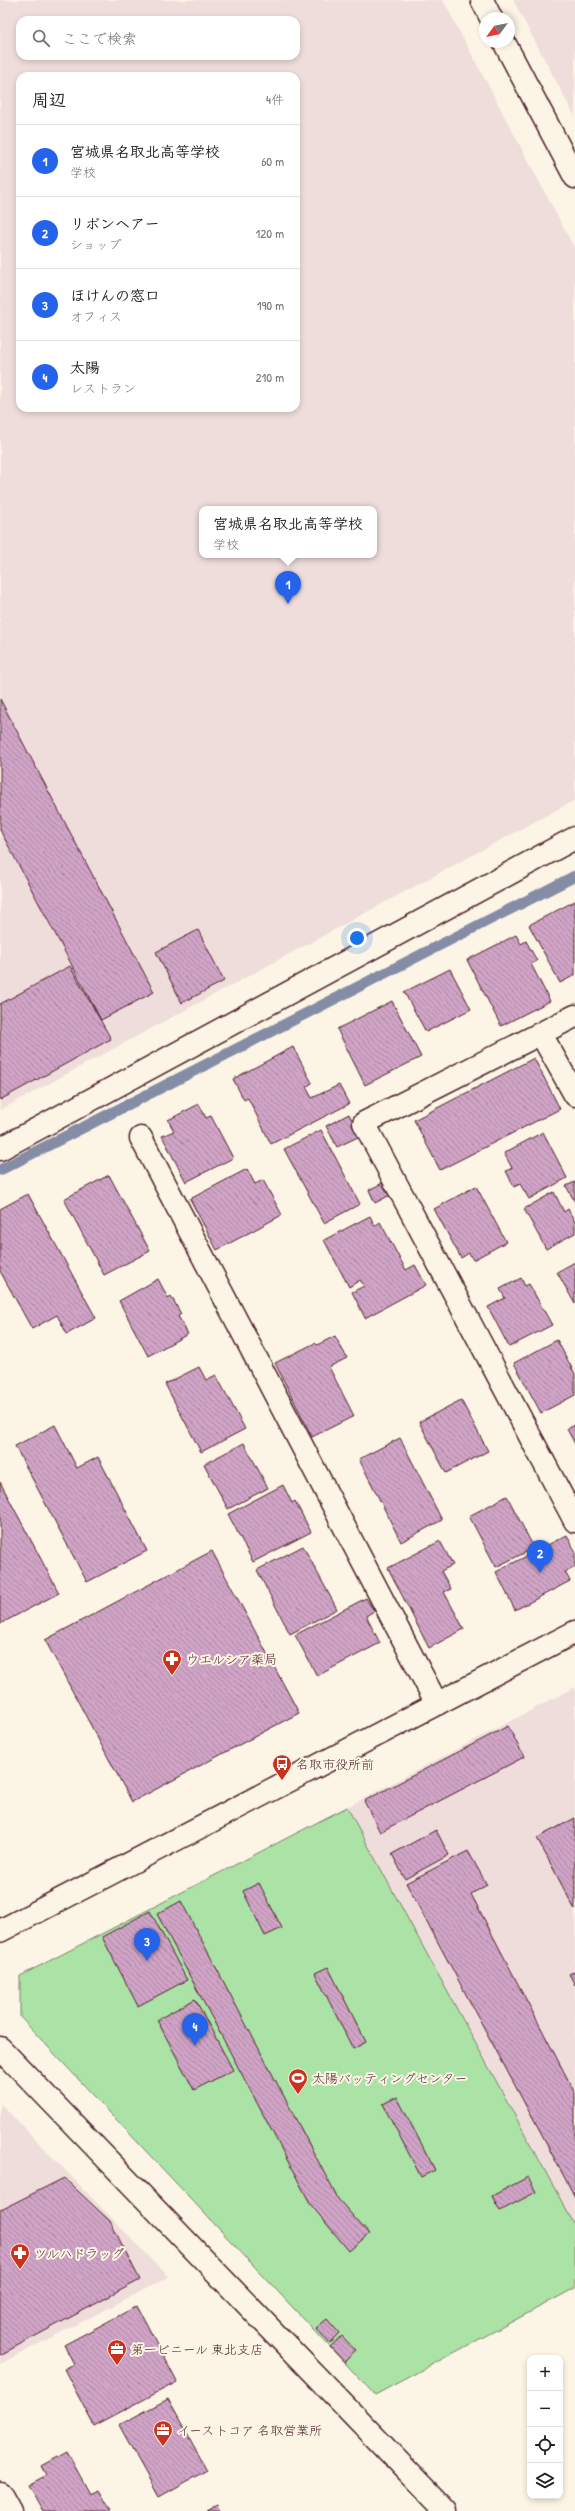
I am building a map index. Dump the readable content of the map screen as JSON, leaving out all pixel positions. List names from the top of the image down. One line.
{"places":{"pharmacy":["ウエルシア薬局","ツルハドラッグ"],"bus stop":["名取市役所前"],"sports":["太陽バッティングセンター"],"office":["第一ビニール 東北支店","イーストコア 名取営業所"]},"north":"bottom left","page":{"search":"ここで検索","heading":["周辺","4件"],"list":[{"mark":"1","name":"宮城県名取北高等学校","note":"学校","value":"60 m"},{"mark":"2","name":"リボンヘアー","note":"ショップ","value":"120 m"},{"mark":"3","name":"ほけんの窓口","note":"オフィス","value":"190 m"},{"mark":"4","name":"太陽","note":"レストラン","value":"210 m"}],"popup":["宮城県名取北高等学校","学校"],"pins":["1","2","3","4"],"map_buttons":["+","−"]}}
